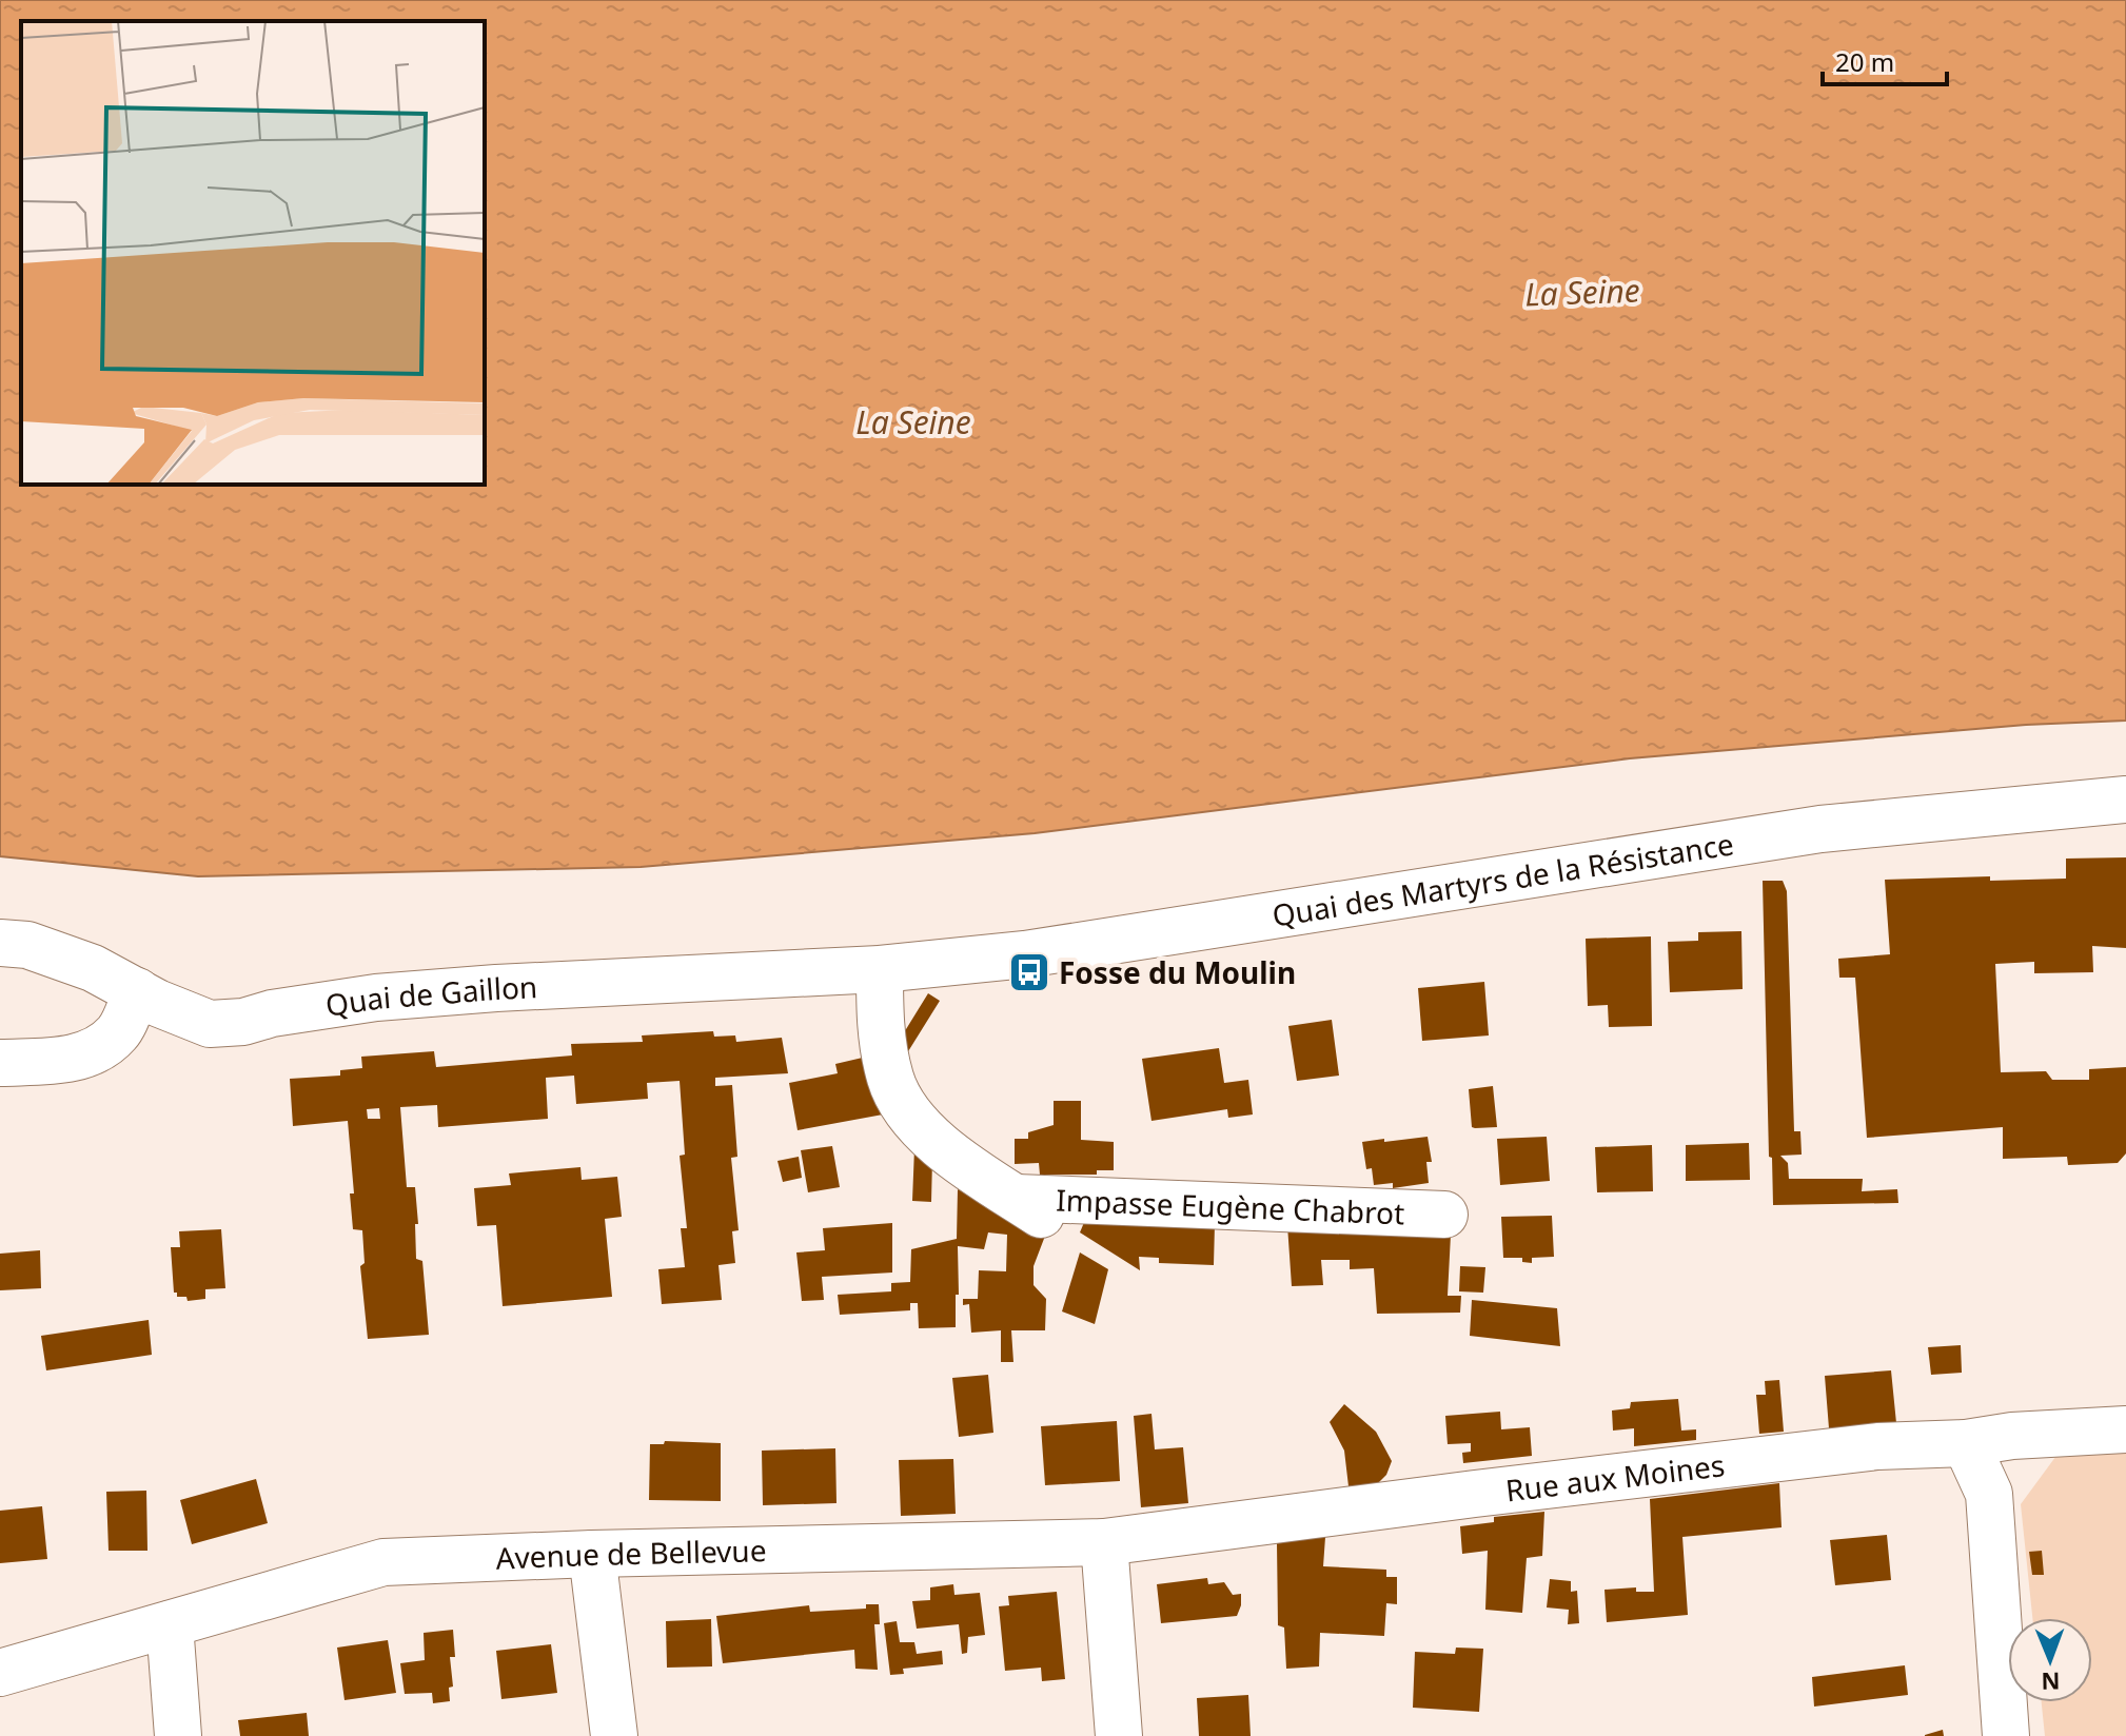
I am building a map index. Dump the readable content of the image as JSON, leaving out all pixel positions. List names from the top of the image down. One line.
{"streets":{"street":["Quai des Martyrs de la Résistance","Quai de Gaillon","Impasse Eugène Chabrot","Rue aux Moines","Avenue de Bellevue"]},"crossings":[["Quai des Martyrs de la Résistance","Quai de Gaillon"],["Quai des Martyrs de la Résistance","Impasse Eugène Chabrot"],["Quai de Gaillon","Impasse Eugène Chabrot"],["Rue aux Moines","Avenue de Bellevue"]],"water":["La Seine"],"places":{"bus stop":["Fosse du Moulin"]},"scale_bar":"20 m","north":"bottom"}
